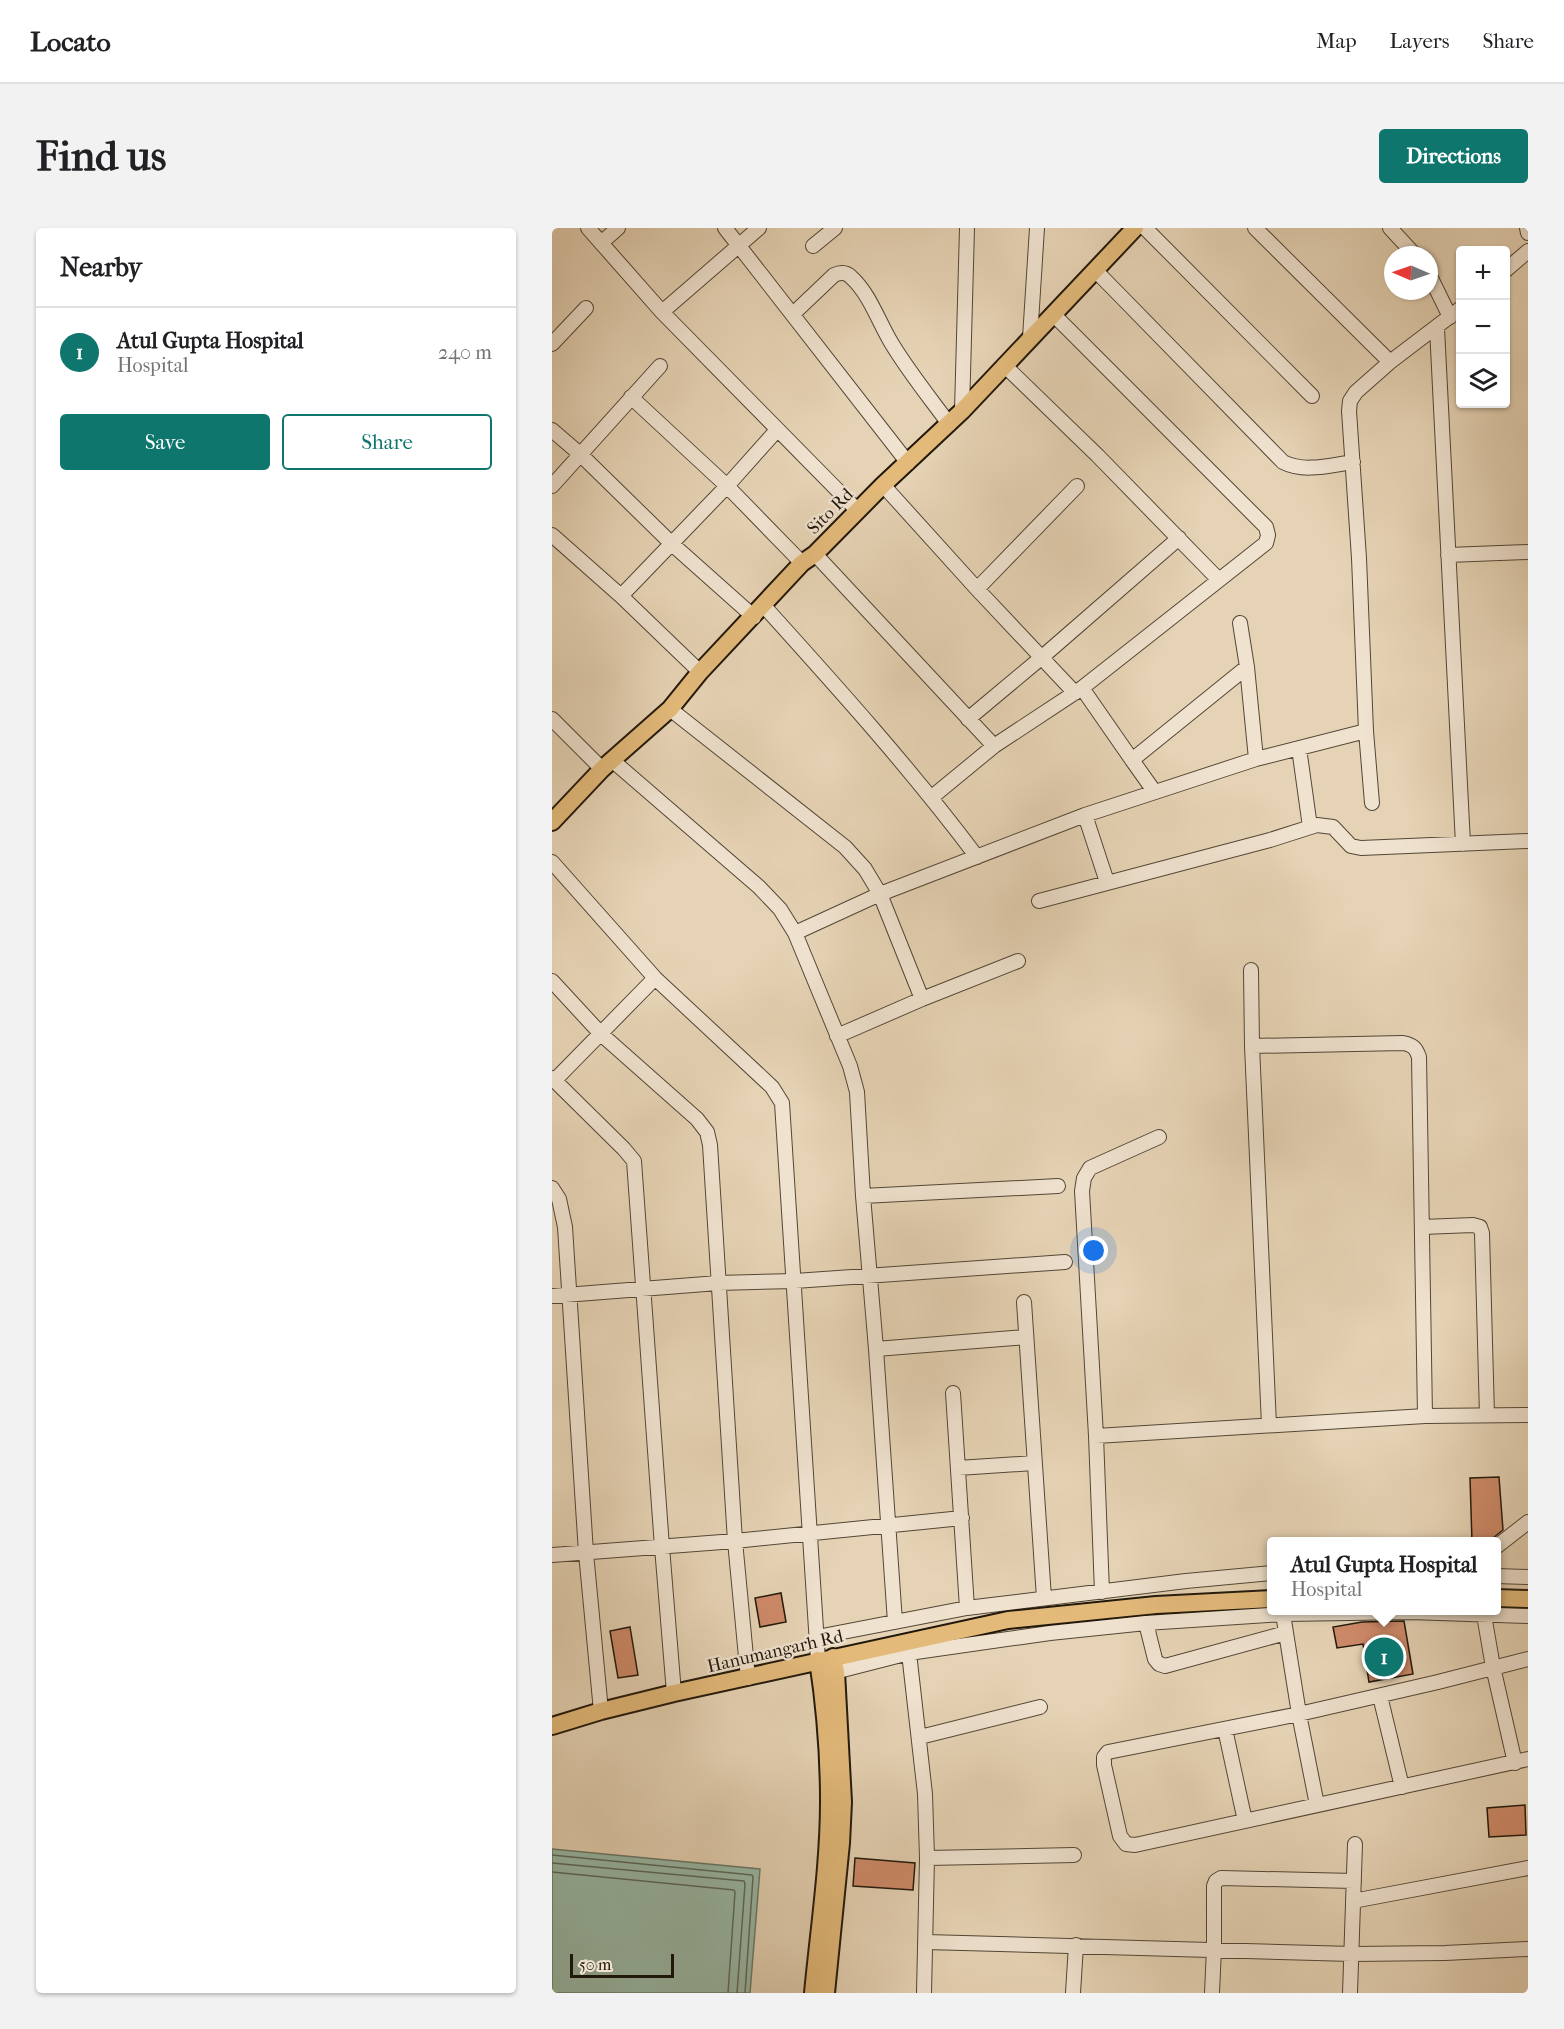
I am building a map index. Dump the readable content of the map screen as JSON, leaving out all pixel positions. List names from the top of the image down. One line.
{"streets":{"main road":["Sito Rd","Hanumangarh Rd"]},"scale_bar":"50 m","north":"left","page":{"header":"Locato","nav":["Map","Layers","Share"],"buttons":["Directions",["Save","Share"]],"title":"Find us","heading":"Nearby","map_buttons":["+","−"],"list":[{"mark":"1","name":"Atul Gupta Hospital","note":"Hospital","value":"240 m"}],"popup":["Atul Gupta Hospital","Hospital"],"pins":"1","scale":"50 m"}}
